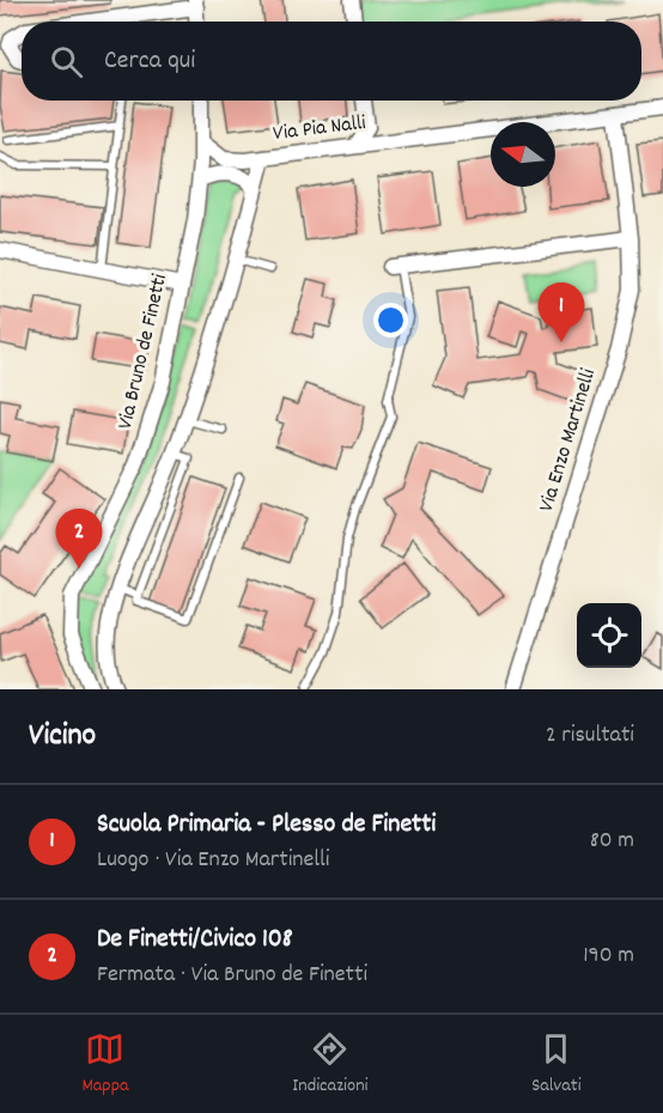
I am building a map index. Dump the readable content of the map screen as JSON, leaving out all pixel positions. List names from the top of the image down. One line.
{"streets":{"street":["Via Pia Nalli","Via Bruno de Finetti","Via Enzo Martinelli"]},"crossings":[["Via Pia Nalli","Via Bruno de Finetti"],["Via Pia Nalli","Via Enzo Martinelli"]],"north":"left","page":{"search":"Cerca qui","pins":["1","2"],"heading":["Vicino","2 risultati"],"list":[{"mark":"1","name":"Scuola Primaria - Plesso de Finetti","note":"Luogo · Via Enzo Martinelli","value":"80 m"},{"mark":"2","name":"De Finetti/Civico 108","note":"Fermata · Via Bruno de Finetti","value":"190 m"}],"nav":["Mappa","Indicazioni","Salvati"]}}
